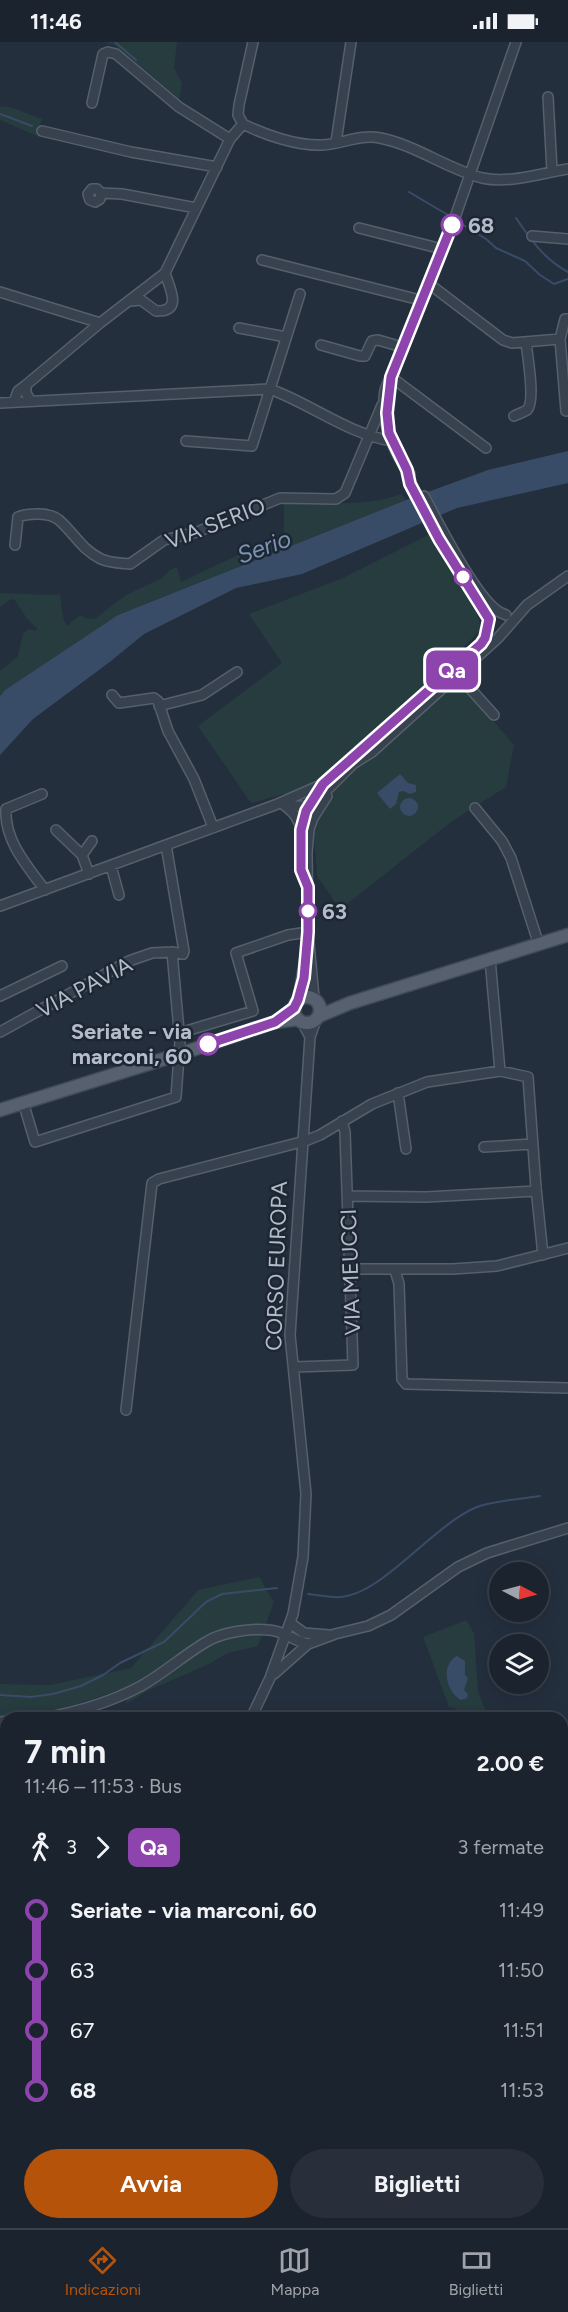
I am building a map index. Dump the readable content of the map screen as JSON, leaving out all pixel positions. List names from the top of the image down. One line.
{"streets":{"main road":["CORSO EUROPA"],"street":["VIA SERIO","VIA PAVIA","VIA MEUCCI"]},"crossings":[["CORSO EUROPA","VIA MEUCCI"]],"water":["Serio"],"places":["68","63","Seriate - via marconi, 60"],"lines":["bus line Qa"],"north":"right","page":{"status":"11:46","on_map":"Qa","heading":["7 min","11:46 – 11:53 · Bus","2.00 €"],"legs":["3","Qa","3 fermate"],"list":[{"name":"Seriate - via marconi, 60","value":"11:49"},{"name":"63","value":"11:50"},{"name":"67","value":"11:51"},{"name":"68","value":"11:53"}],"buttons":["Avvia","Biglietti"],"tabs":["Indicazioni","Mappa","Biglietti"]}}
